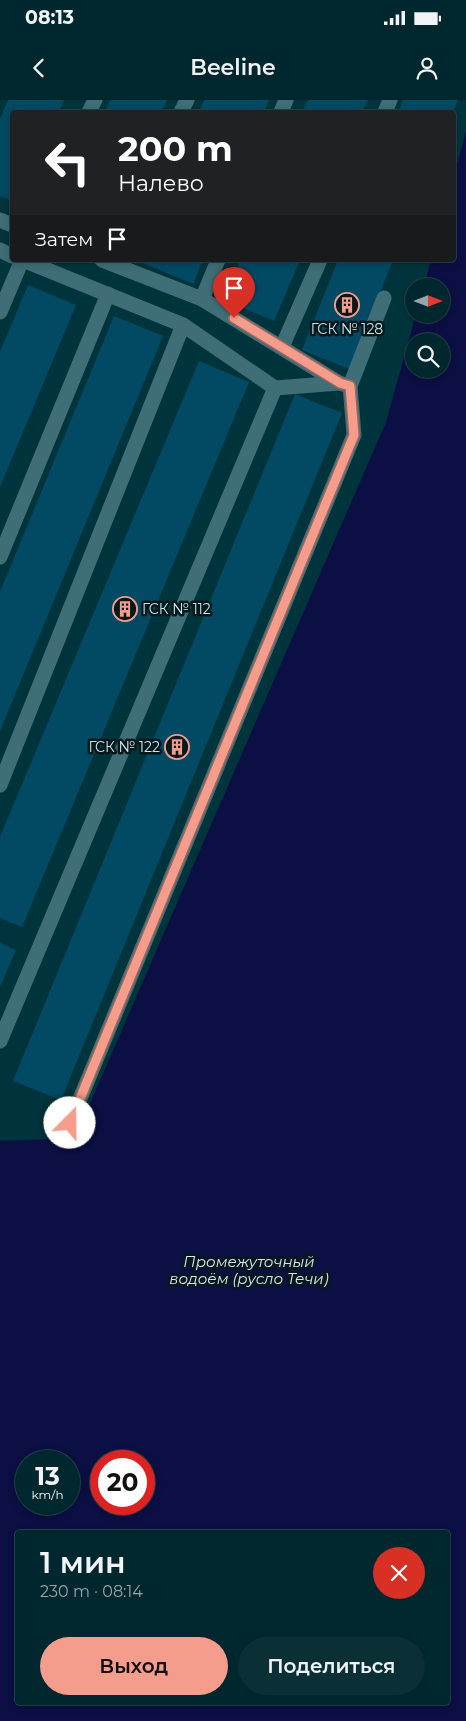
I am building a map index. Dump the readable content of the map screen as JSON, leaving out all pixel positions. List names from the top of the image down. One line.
{"water":["Промежуточный водоём (русло Течи)"],"places":{"building":["ГСК № 128","ГСК № 112","ГСК № 122"]},"north":"right","page":{"status":"08:13","header":"Beeline","turn":["200 m","Налево"],"then":"Затем","speed":"13 km/h","limit":"20","heading":["1 мин","230 m · 08:14"],"buttons":["Выход","Поделиться"]}}
